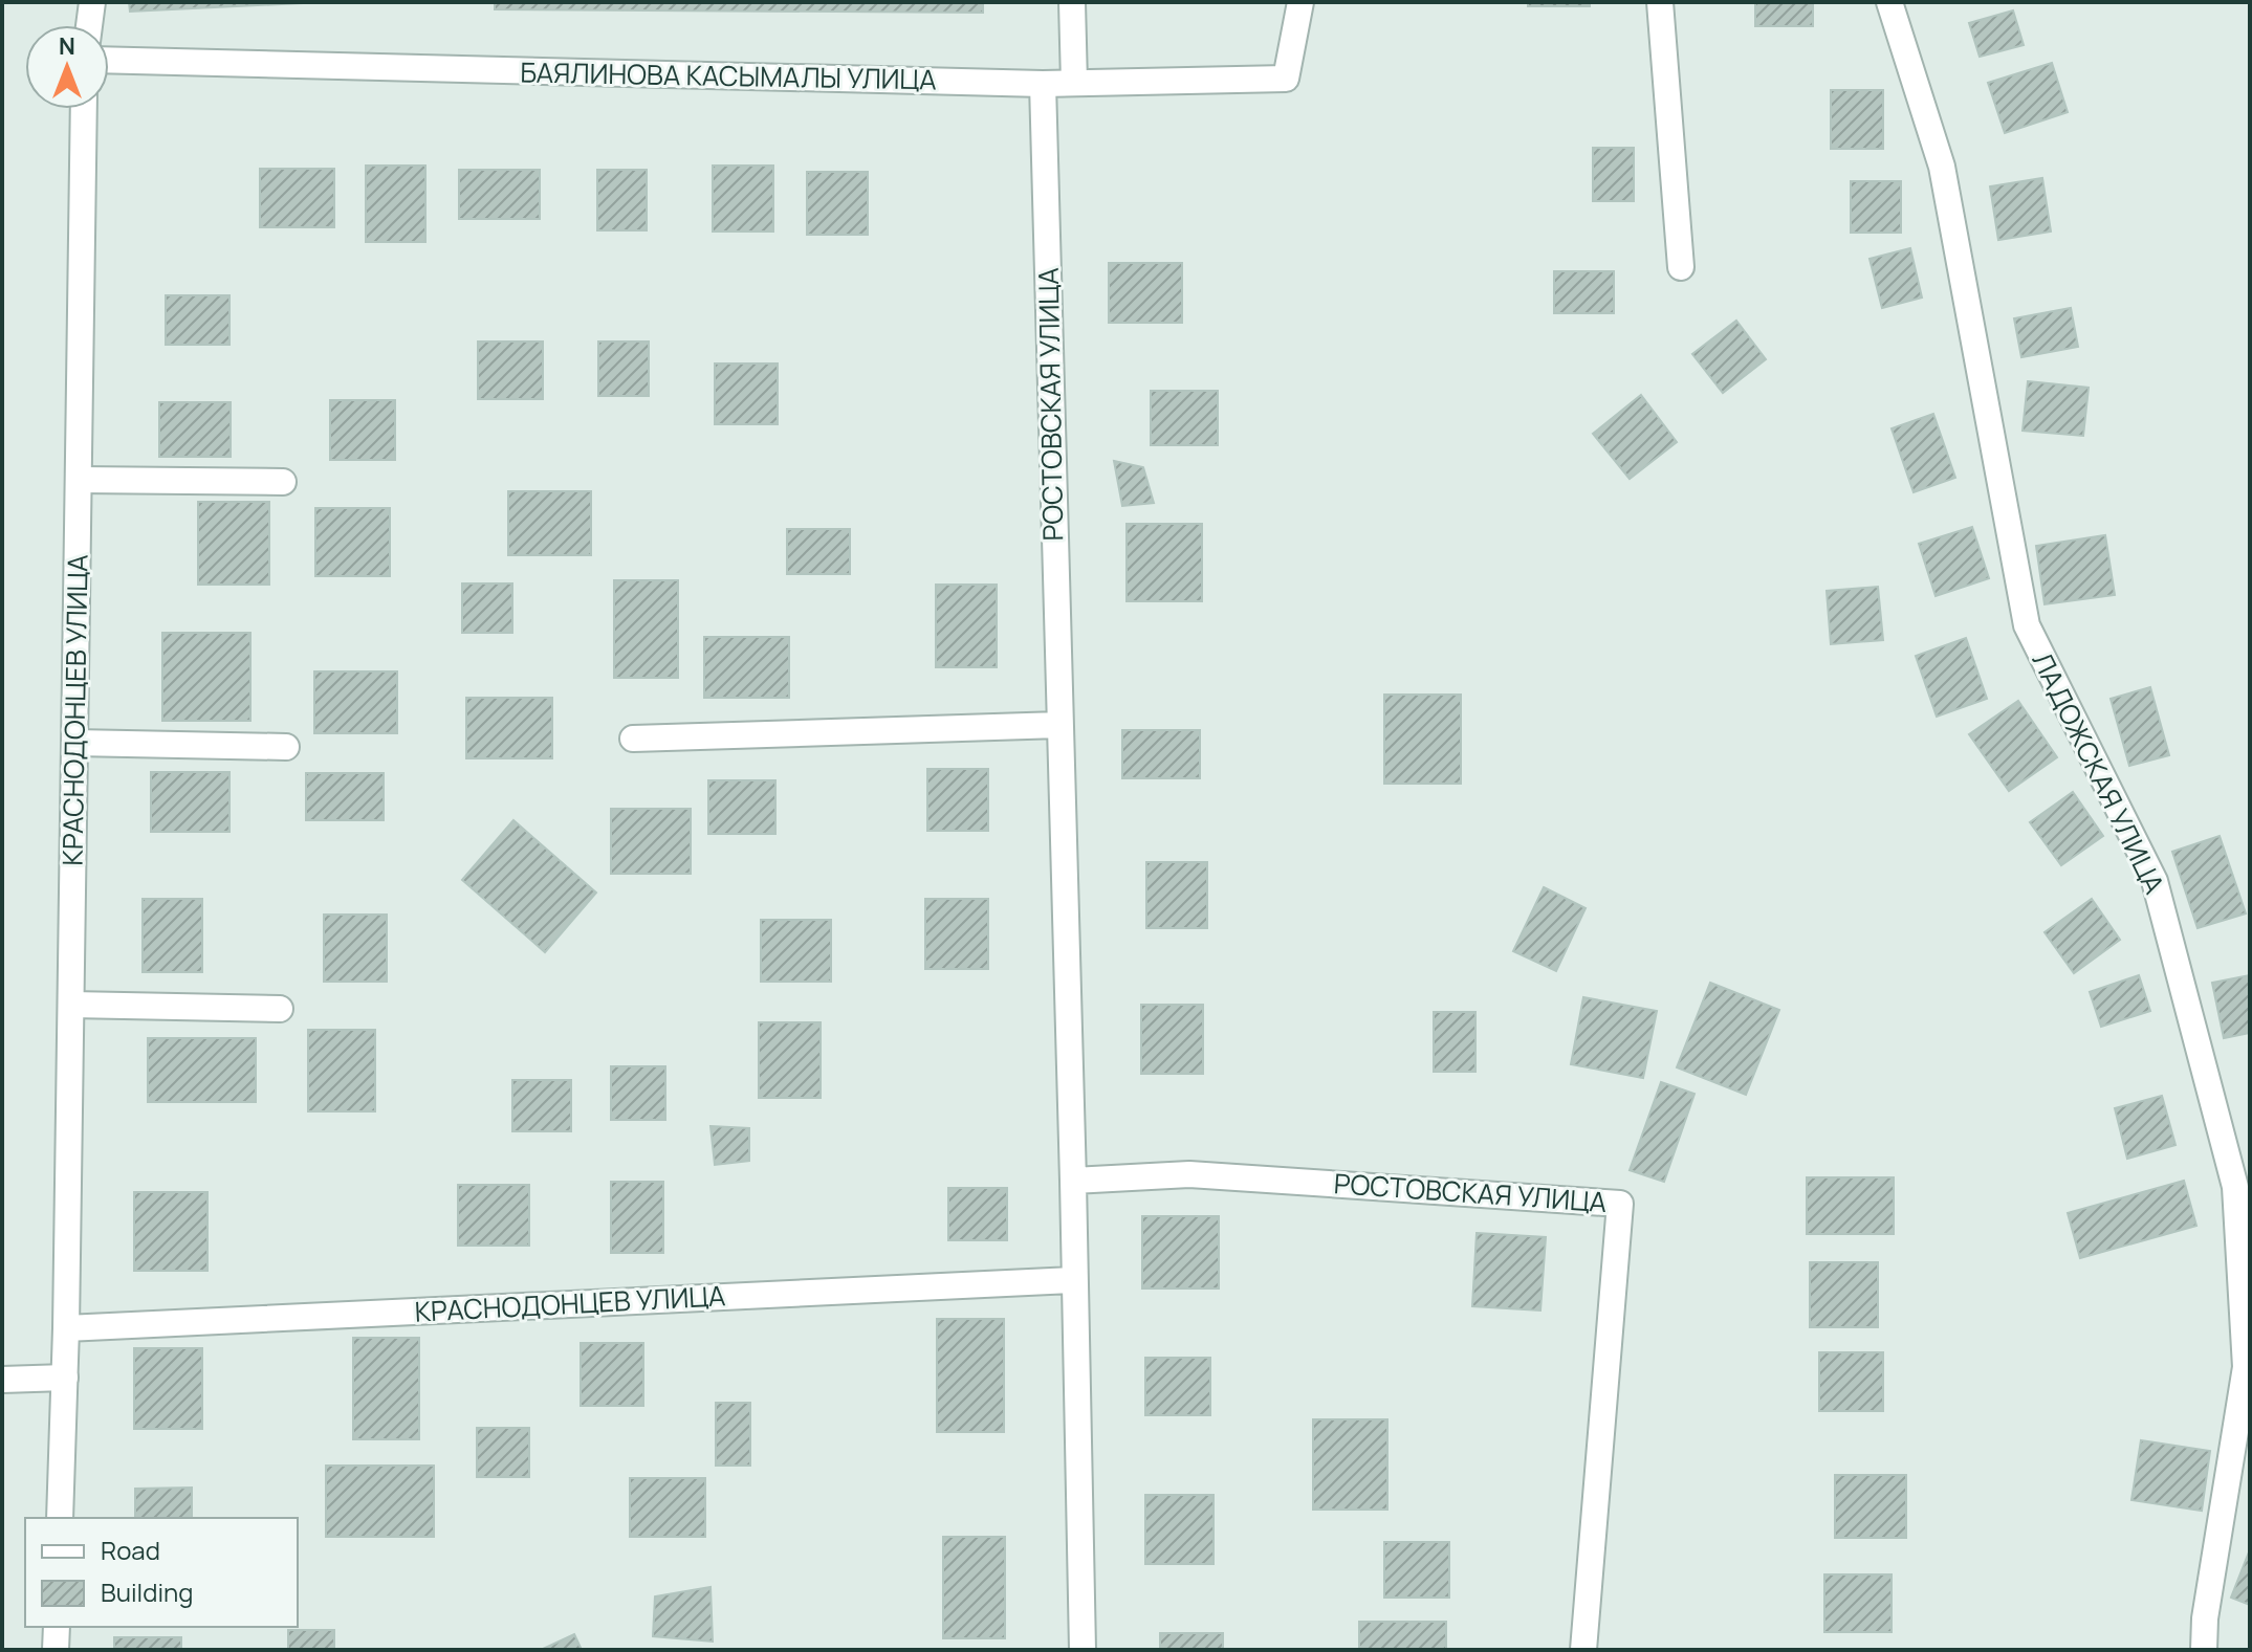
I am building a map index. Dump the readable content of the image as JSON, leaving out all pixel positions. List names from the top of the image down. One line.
{"streets":{"street":["БАЯЛИНОВА КАСЫМАЛЫ УЛИЦА","РОСТОВСКАЯ УЛИЦА","КРАСНОДОНЦЕВ УЛИЦА","ЛАДОЖСКАЯ УЛИЦА"]},"crossings":[["БАЯЛИНОВА КАСЫМАЛЫ УЛИЦА","РОСТОВСКАЯ УЛИЦА"],["РОСТОВСКАЯ УЛИЦА","КРАСНОДОНЦЕВ УЛИЦА"]],"legend":["Road","Building"],"north":"top"}
